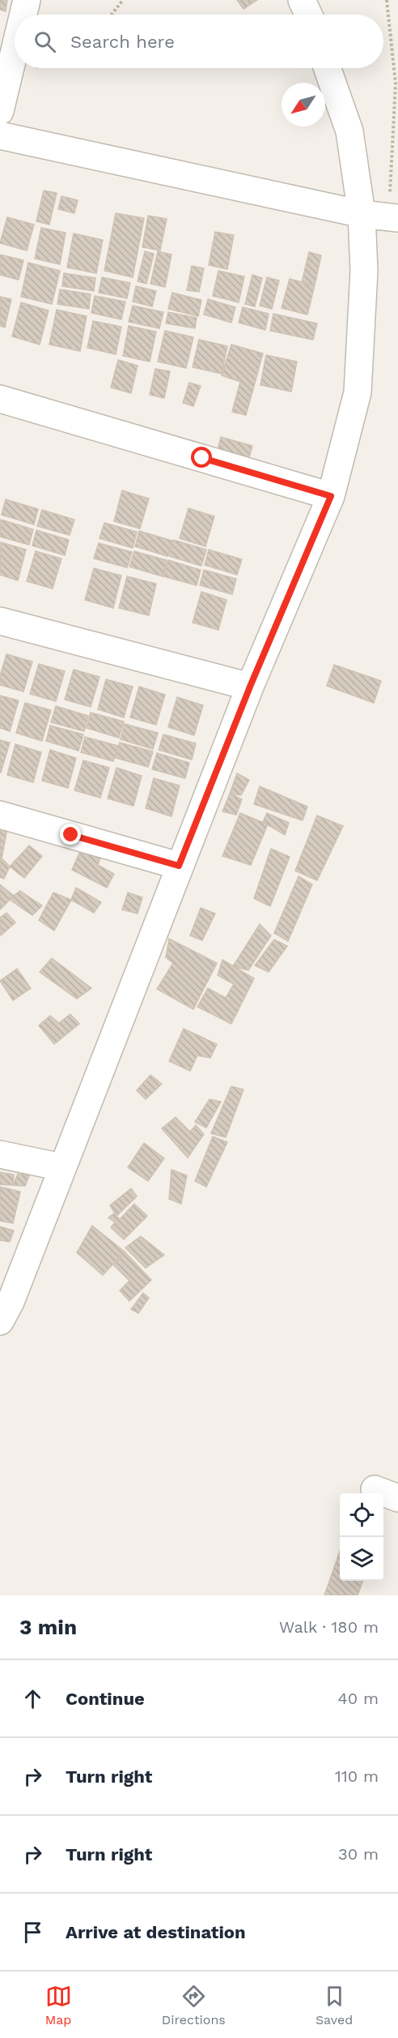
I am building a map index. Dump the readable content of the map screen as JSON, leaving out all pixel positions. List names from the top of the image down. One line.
{"north":"bottom left","page":{"search":"Search here","heading":["3 min","Walk · 180 m"],"list":[["Continue","40 m"],["Turn right","110 m"],["Turn right","30 m"],"Arrive at destination"],"nav":["Map","Directions","Saved"]}}
